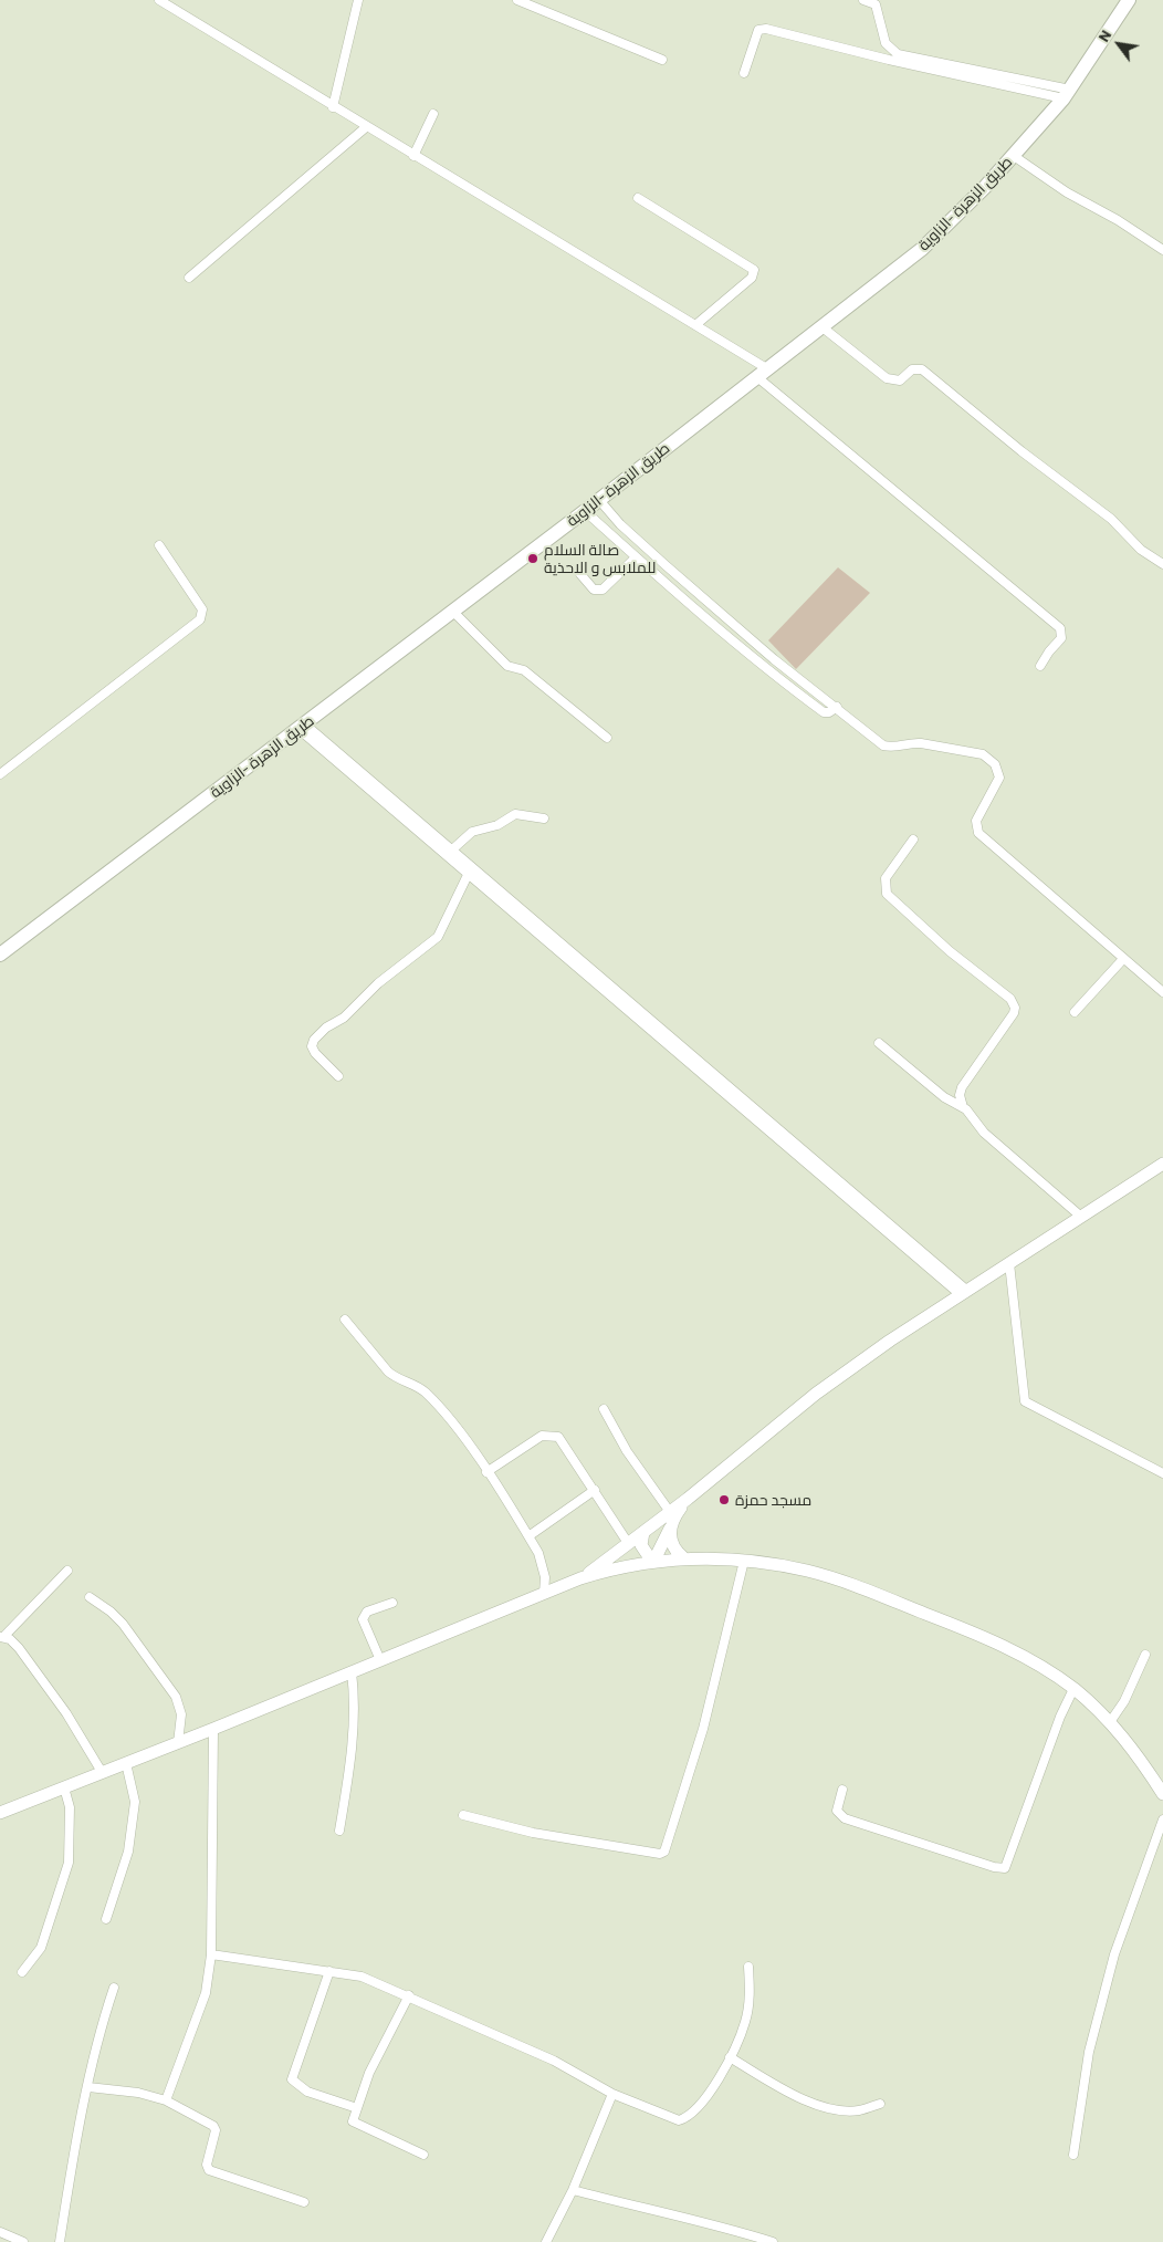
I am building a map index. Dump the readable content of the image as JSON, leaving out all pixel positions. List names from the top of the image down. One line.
{"streets":{"main road":["طريق الزهرة -الزاوية"]},"places":["صالة السلام للملابس و الاحذية","مسجد حمزة"],"north":"top left"}
